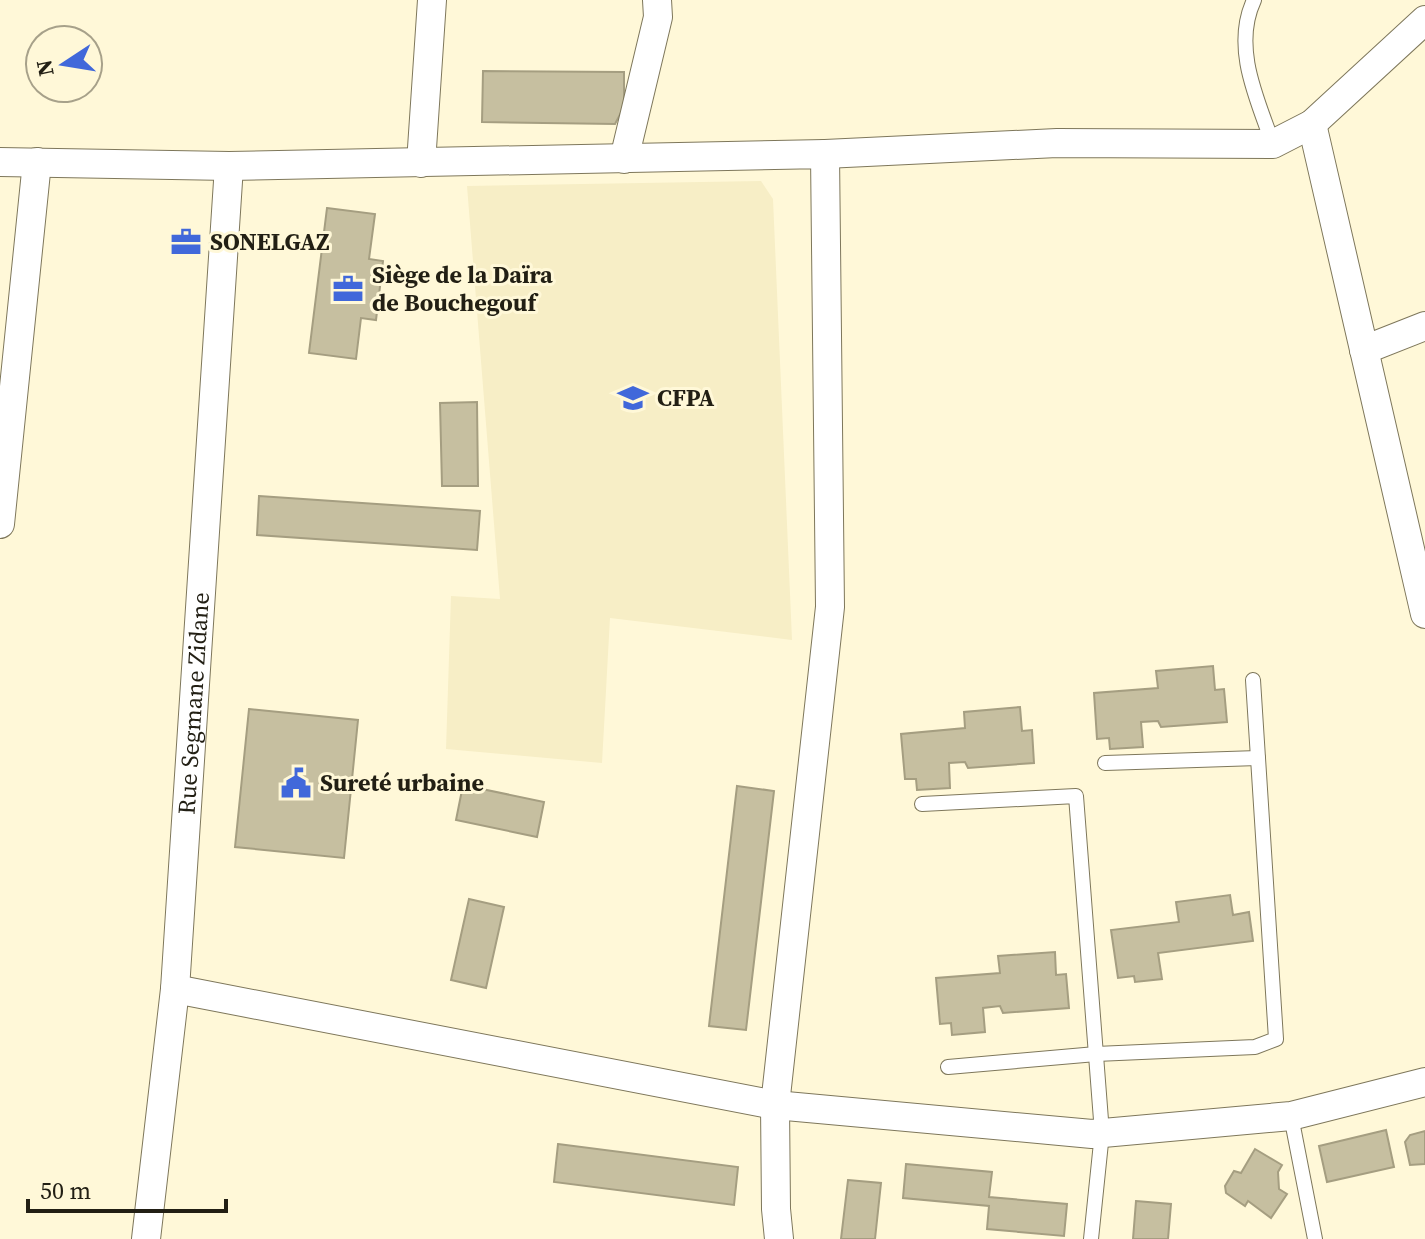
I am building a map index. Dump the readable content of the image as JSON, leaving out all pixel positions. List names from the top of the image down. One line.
{"streets":{"street":["Rue Segmane Zidane"]},"places":{"office":["SONELGAZ","Siège de la Daïra de Bouchegouf"],"school or university":["CFPA"],"public building":["Sureté urbaine"]},"scale_bar":"50 m","north":"left"}
